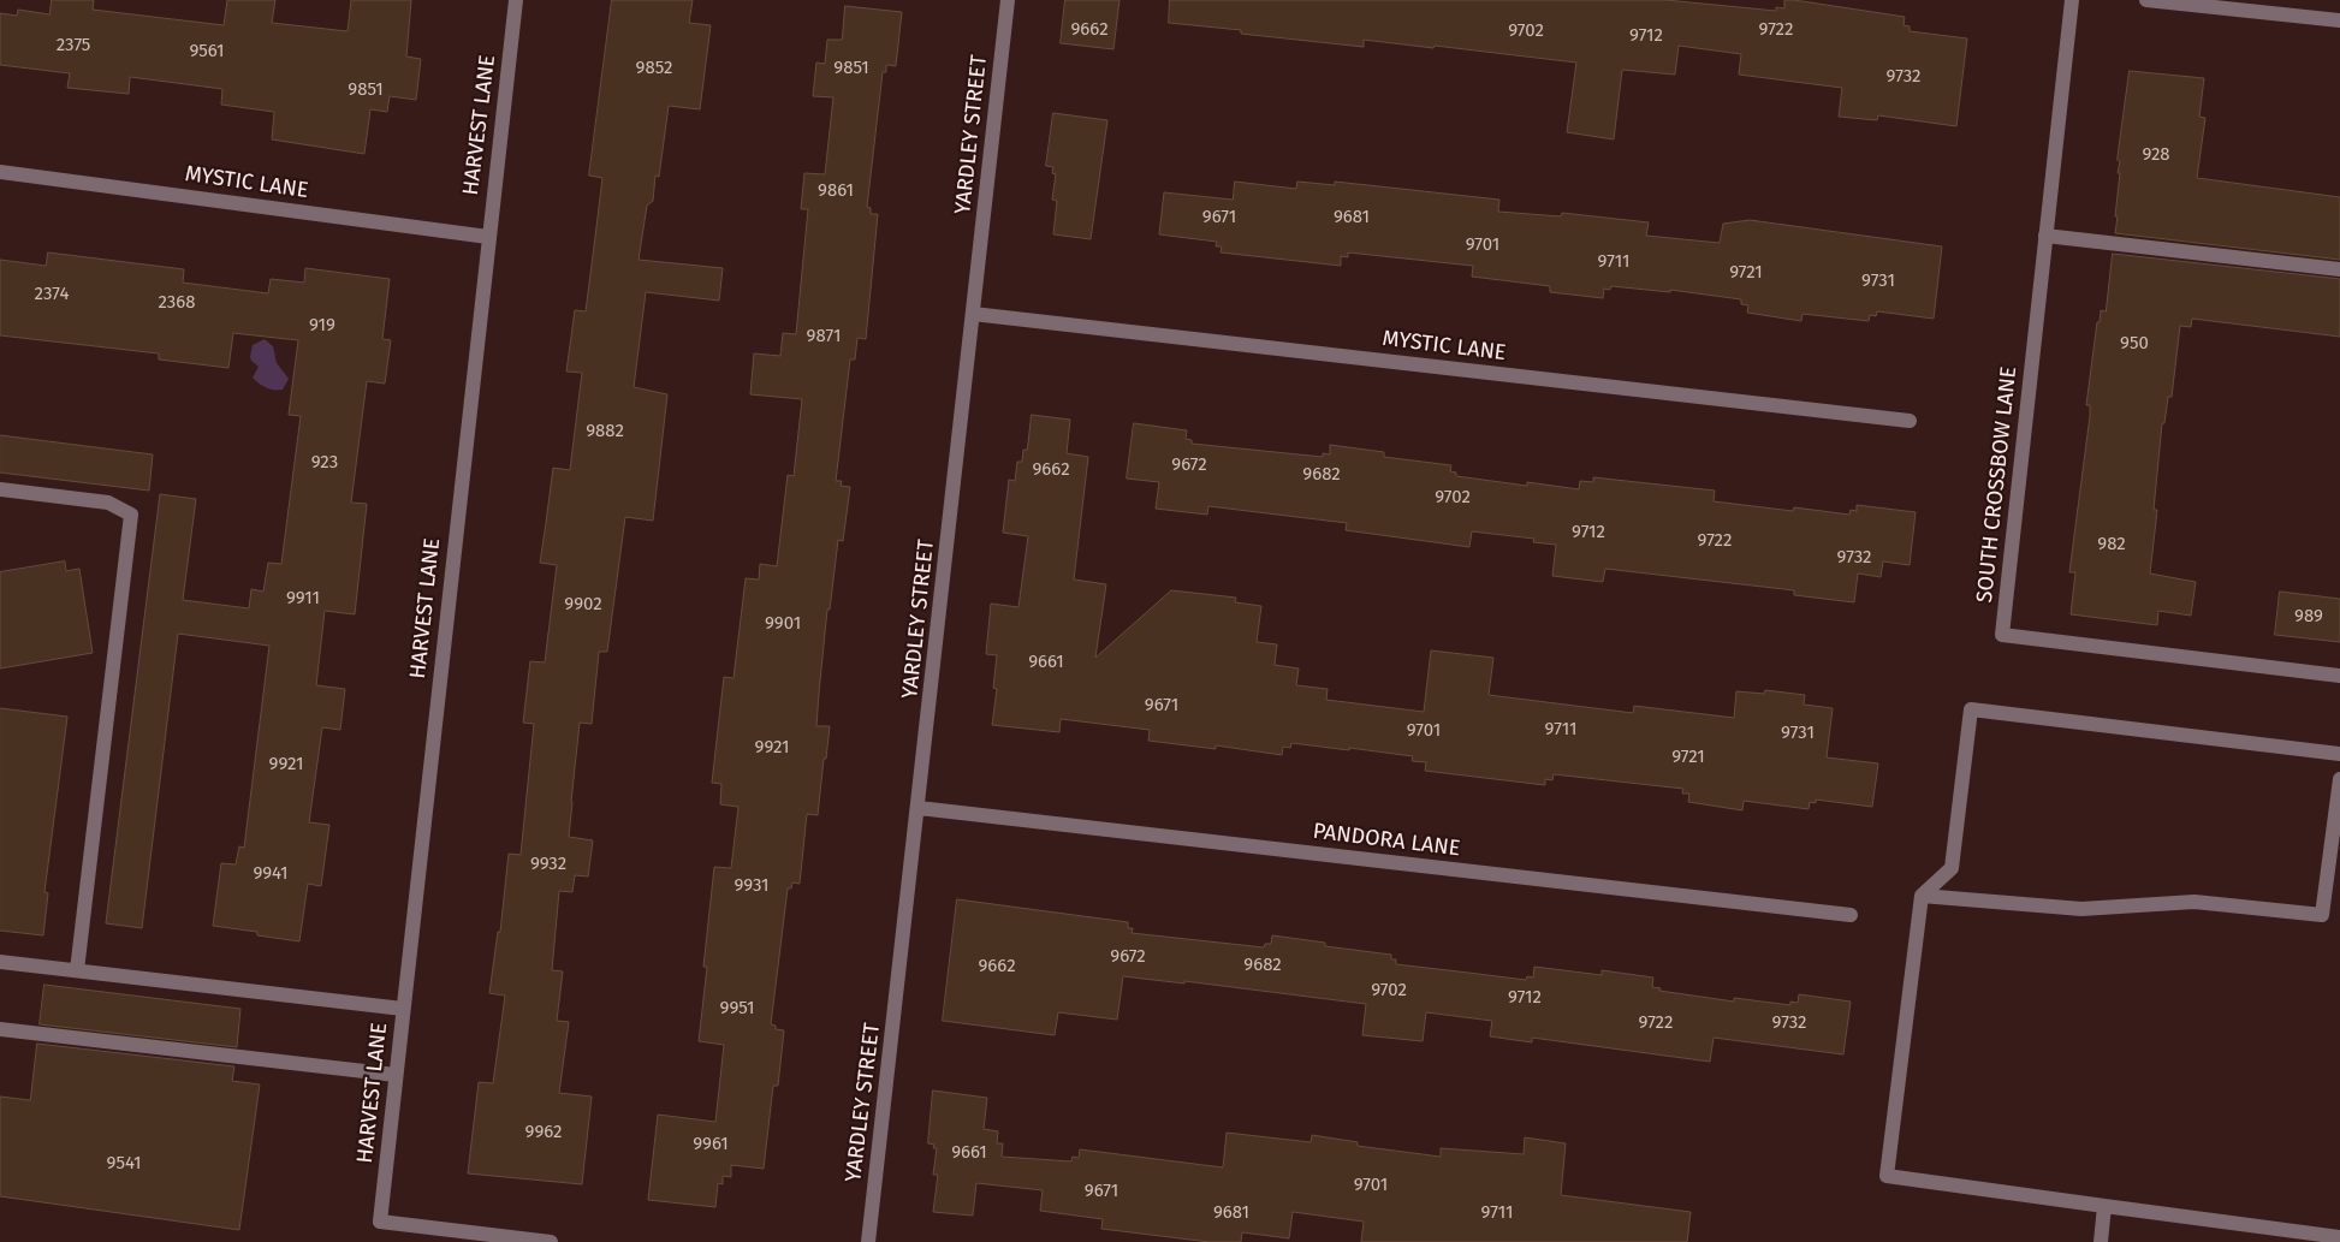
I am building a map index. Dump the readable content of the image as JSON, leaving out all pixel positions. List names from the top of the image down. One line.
{"streets":{"street":["HARVEST LANE","YARDLEY STREET","MYSTIC LANE","SOUTH CROSSBOW LANE","PANDORA LANE"]},"crossings":[["HARVEST LANE","MYSTIC LANE"],["YARDLEY STREET","MYSTIC LANE"],["YARDLEY STREET","PANDORA LANE"]],"house_numbers":["9662","9722","9702","9712","2375","9561","9852","9851","9732","9851","928","9861","9671","9681","9701","9711","9721","9731","2374","2368","919","9871","950","9882","923","9672","9662","9682","9702","9712","9722","982","9732","9911","9902","989","9901","9661","9671","9711","9701","9731","9921","9721","9921","9932","9941","9931","9672","9682","9662","9702","9712","9951","9722","9732","9962","9961","9661","9541","9701","9671","9681","9711"]}
